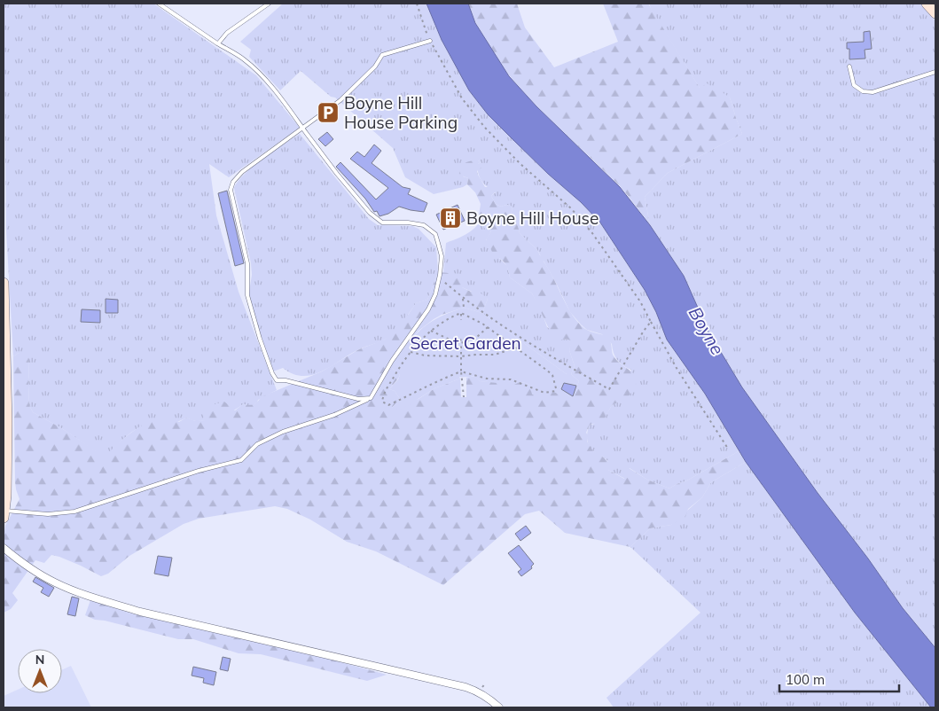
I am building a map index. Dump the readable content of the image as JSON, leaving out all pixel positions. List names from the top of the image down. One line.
{"water":["Boyne"],"parks":["Secret Garden"],"places":{"parking":["Boyne Hill House Parking"],"building":["Boyne Hill House"]},"scale_bar":"100 m","north":"top"}
